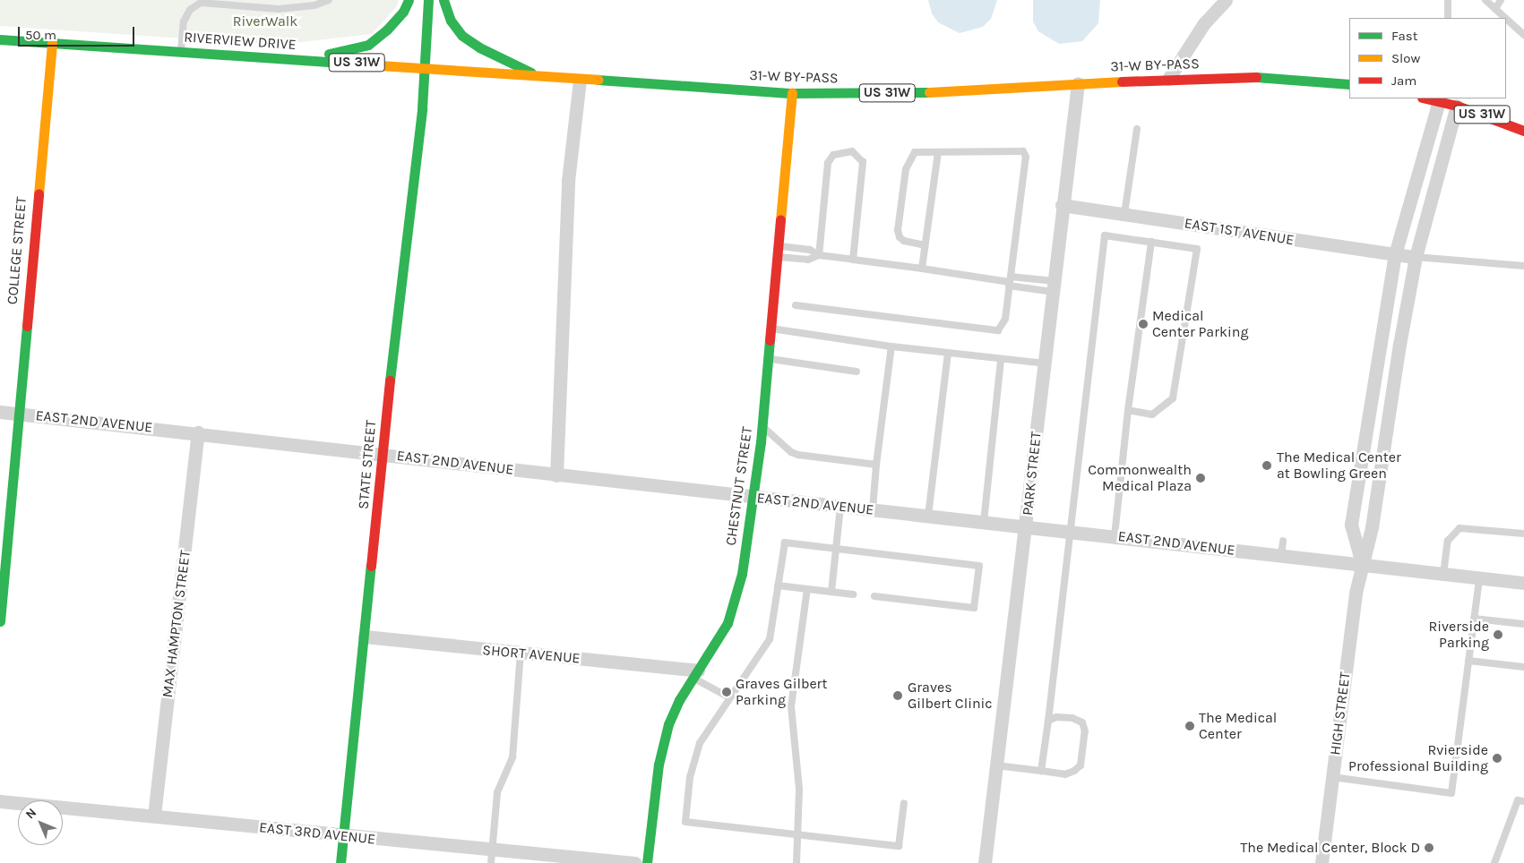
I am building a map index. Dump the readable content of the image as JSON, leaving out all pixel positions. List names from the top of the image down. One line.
{"streets":{"street":["RIVERVIEW DRIVE","US 31W","31-W BY-PASS","EAST 1ST AVENUE","COLLEGE STREET","EAST 2ND AVENUE","STATE STREET","PARK STREET","CHESTNUT STREET","MAX HAMPTON STREET","SHORT AVENUE","HIGH STREET","EAST 3RD AVENUE"]},"crossings":[["RIVERVIEW DRIVE","31-W BY-PASS"],["RIVERVIEW DRIVE","COLLEGE STREET"],["RIVERVIEW DRIVE","STATE STREET"],["31-W BY-PASS","STATE STREET"],["31-W BY-PASS","PARK STREET"],["31-W BY-PASS","CHESTNUT STREET"],["EAST 1ST AVENUE","PARK STREET"],["COLLEGE STREET","EAST 2ND AVENUE"],["EAST 2ND AVENUE","STATE STREET"],["EAST 2ND AVENUE","PARK STREET"],["EAST 2ND AVENUE","CHESTNUT STREET"],["EAST 2ND AVENUE","MAX HAMPTON STREET"],["EAST 2ND AVENUE","HIGH STREET"],["STATE STREET","SHORT AVENUE"],["STATE STREET","EAST 3RD AVENUE"],["CHESTNUT STREET","SHORT AVENUE"],["MAX HAMPTON STREET","EAST 3RD AVENUE"]],"parks":["RiverWalk"],"places":["Medical Center Parking","The Medical Center at Bowling Green","Commonwealth Medical Plaza","Riverside Parking","Graves Gilbert Parking","Graves Gilbert Clinic","The Medical Center","Rvierside Professional Building","The Medical Center, Block D"],"legend":["Fast","Slow","Jam"],"scale_bar":"50 m","north":"top left"}
